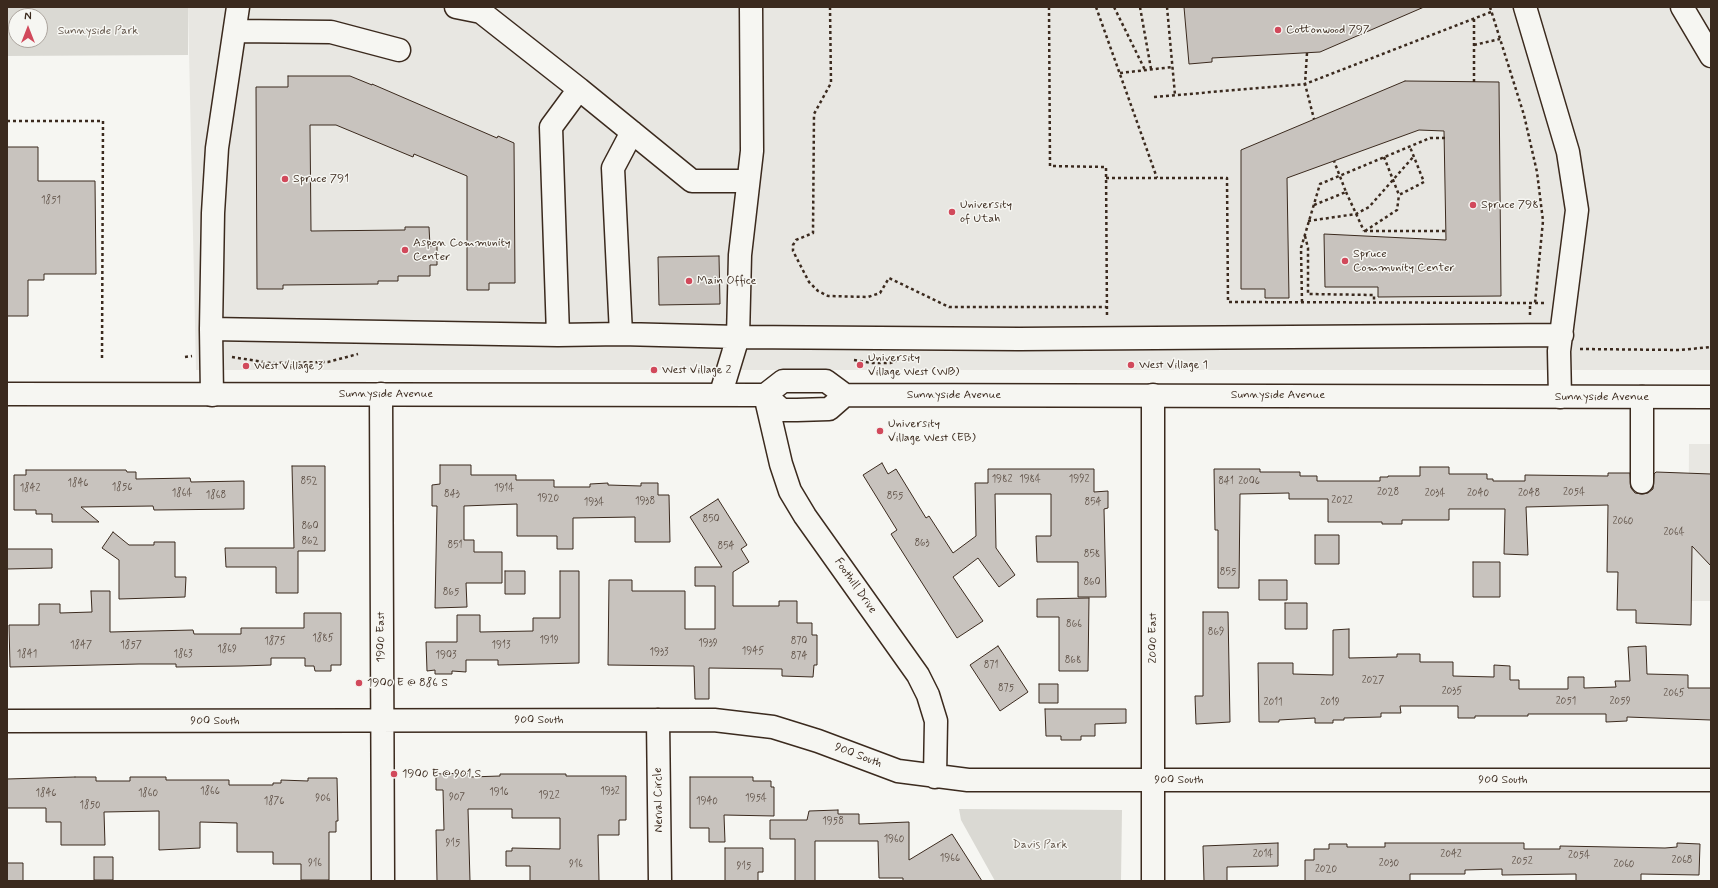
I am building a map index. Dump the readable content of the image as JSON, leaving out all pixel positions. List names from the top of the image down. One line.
{"streets":{"street":["Sunnyside Avenue","Foothill Drive","1900 East","2000 East","900 South","Nerual Circle"]},"crossings":[["Sunnyside Avenue","Foothill Drive"],["Sunnyside Avenue","1900 East"],["Sunnyside Avenue","2000 East"],["Foothill Drive","900 South"],["1900 East","900 South"],["2000 East","900 South"],["900 South","Nerual Circle"]],"parks":["Sunnyside Park","Davis Park"],"places":["Cottonwood 797","Spruce 791","Spruce 798","University of Utah","Aspen Community Center","Spruce Community Center","Main Office","University Village West (WB)","West Village 1","West Village 3","West Village 2","University Village West (EB)","1900 E @ 886 S","1900 E @ 901 S"],"house_numbers":["1851","1982","1984","1992","852","841","2006","1846","1856","1842","1914","2028","2054","1864","2034","2040","2048","843","1868","855","1920","2022","1938","1934","854","850","2060","860","2064","862","863","851","854","858","855","860","865","866","869","1885","1919","1875","870","1939","1847","1857","1913","1869","1945","1933","1841","1863","1903","874","868","871","2027","875","2035","2065","2051","2059","2011","2019","1866","1932","1916","1846","1860","1922","907","906","1954","1876","1940","1850","1958","1960","915","2014","2042","2054","1966","2068","2052","916","2030","916","2060","915","2020"],"north":"top"}
